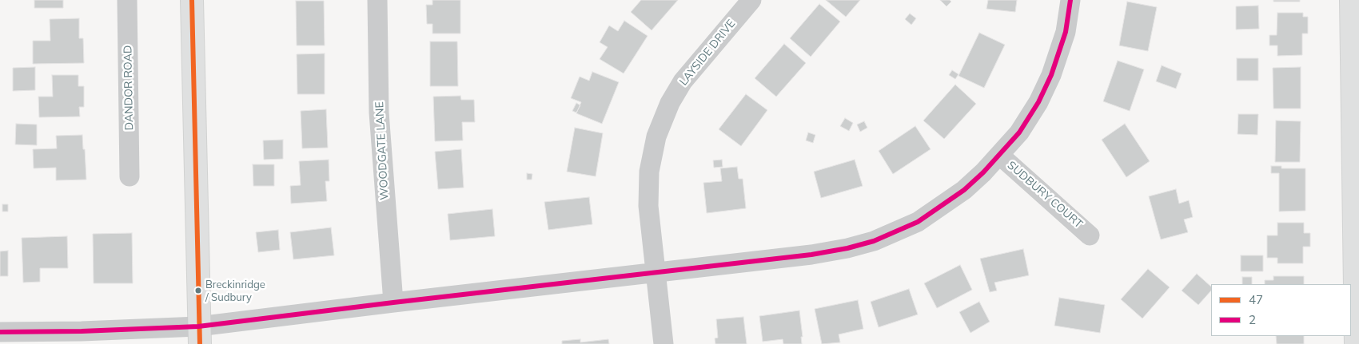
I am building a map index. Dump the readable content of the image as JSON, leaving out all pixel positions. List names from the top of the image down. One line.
{"streets":{"street":["LAYSIDE DRIVE","DANDOR ROAD","WOODGATE LANE","SUDBURY COURT"]},"places":["Breckinridge / Sudbury"],"lines":["transit line 47","transit line 2"],"legend":["47","2"]}
